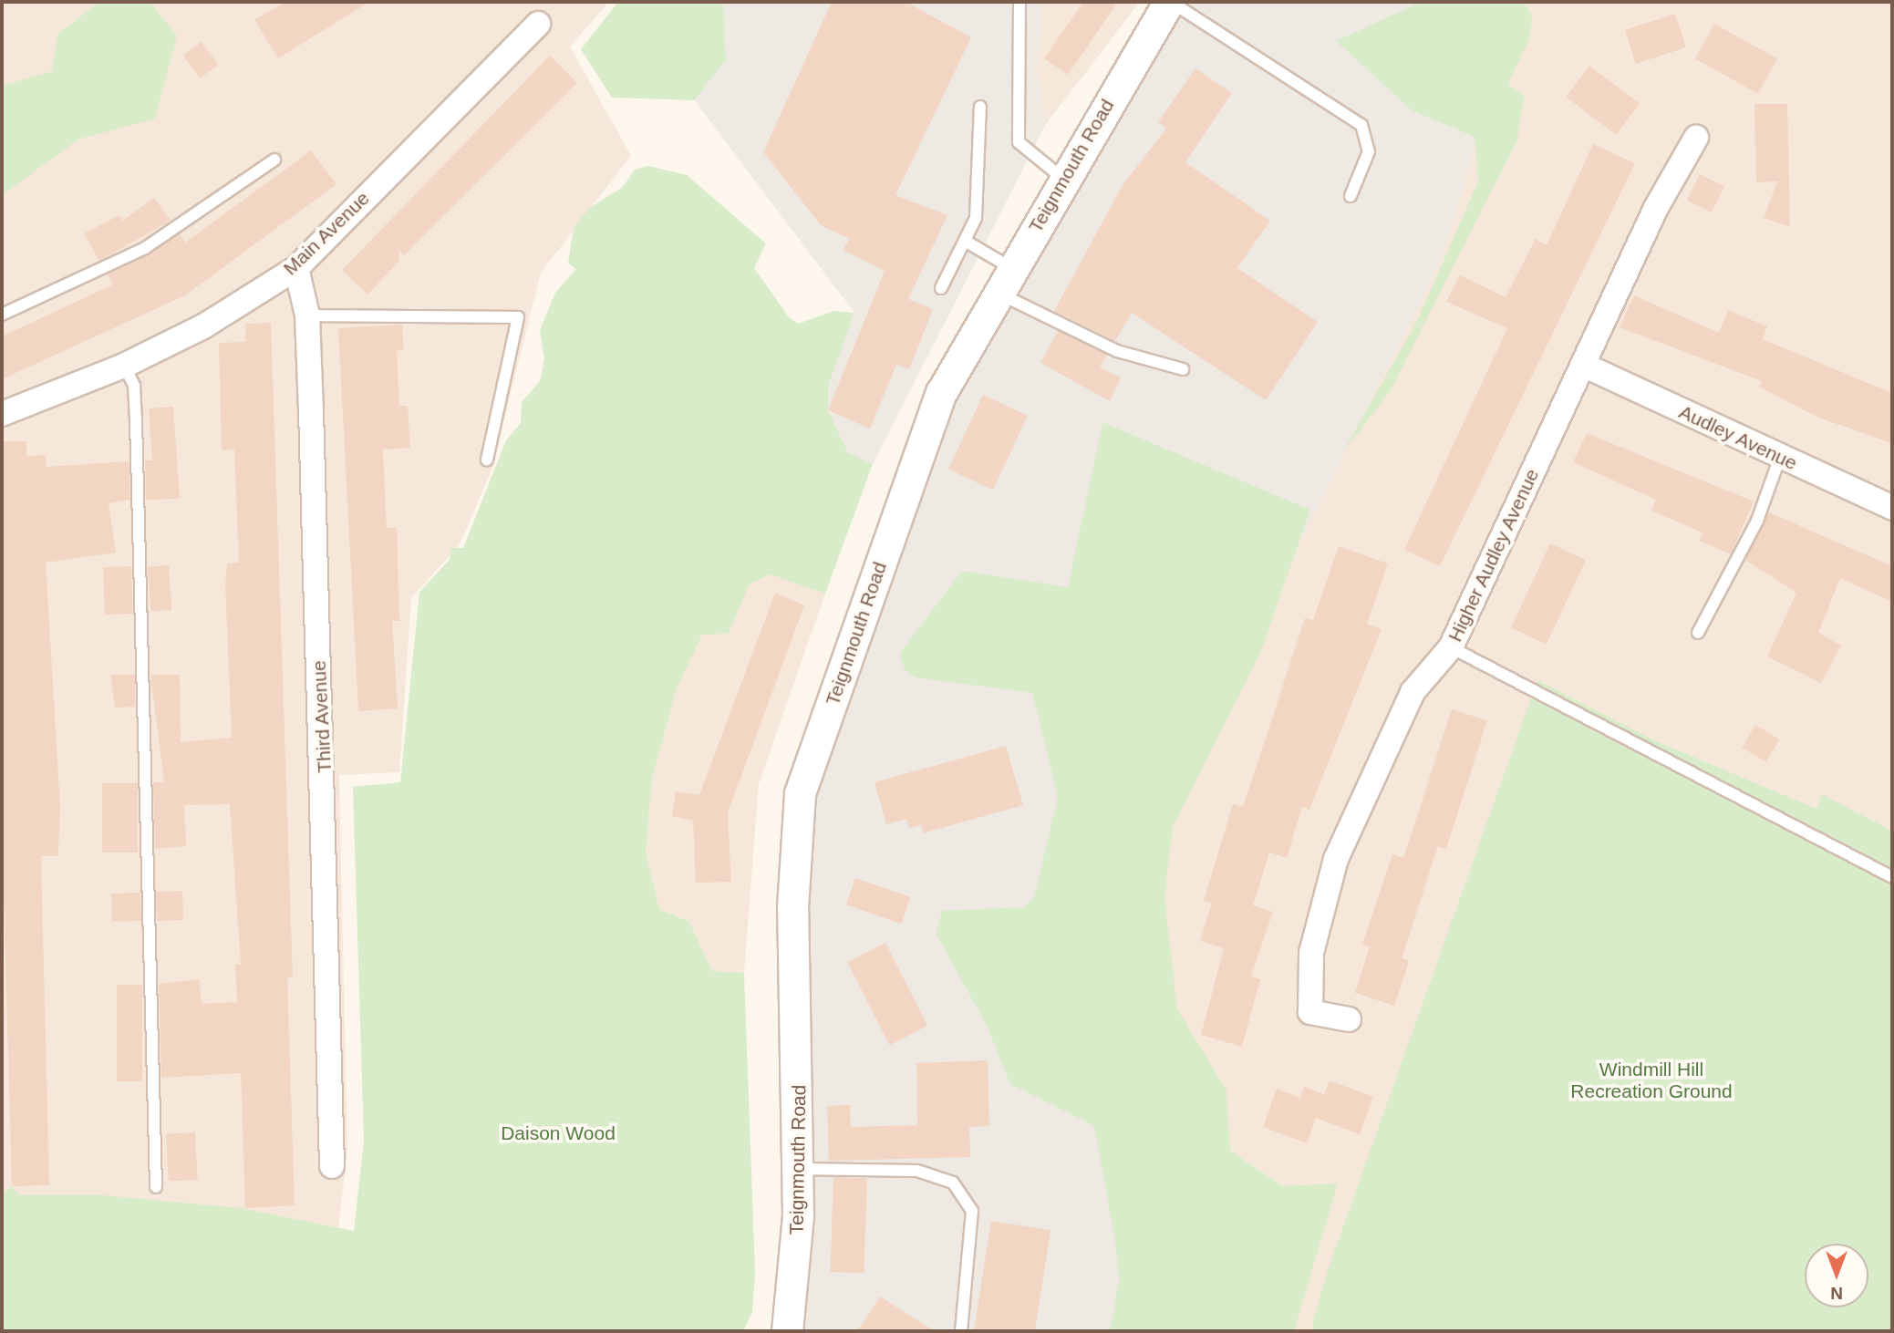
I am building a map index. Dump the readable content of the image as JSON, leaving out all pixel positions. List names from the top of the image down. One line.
{"streets":{"street":["Teignmouth Road","Main Avenue","Audley Avenue","Higher Audley Avenue","Third Avenue"]},"crossings":[["Main Avenue","Third Avenue"],["Audley Avenue","Higher Audley Avenue"]],"parks":["Windmill Hill Recreation Ground","Daison Wood"],"north":"bottom"}
